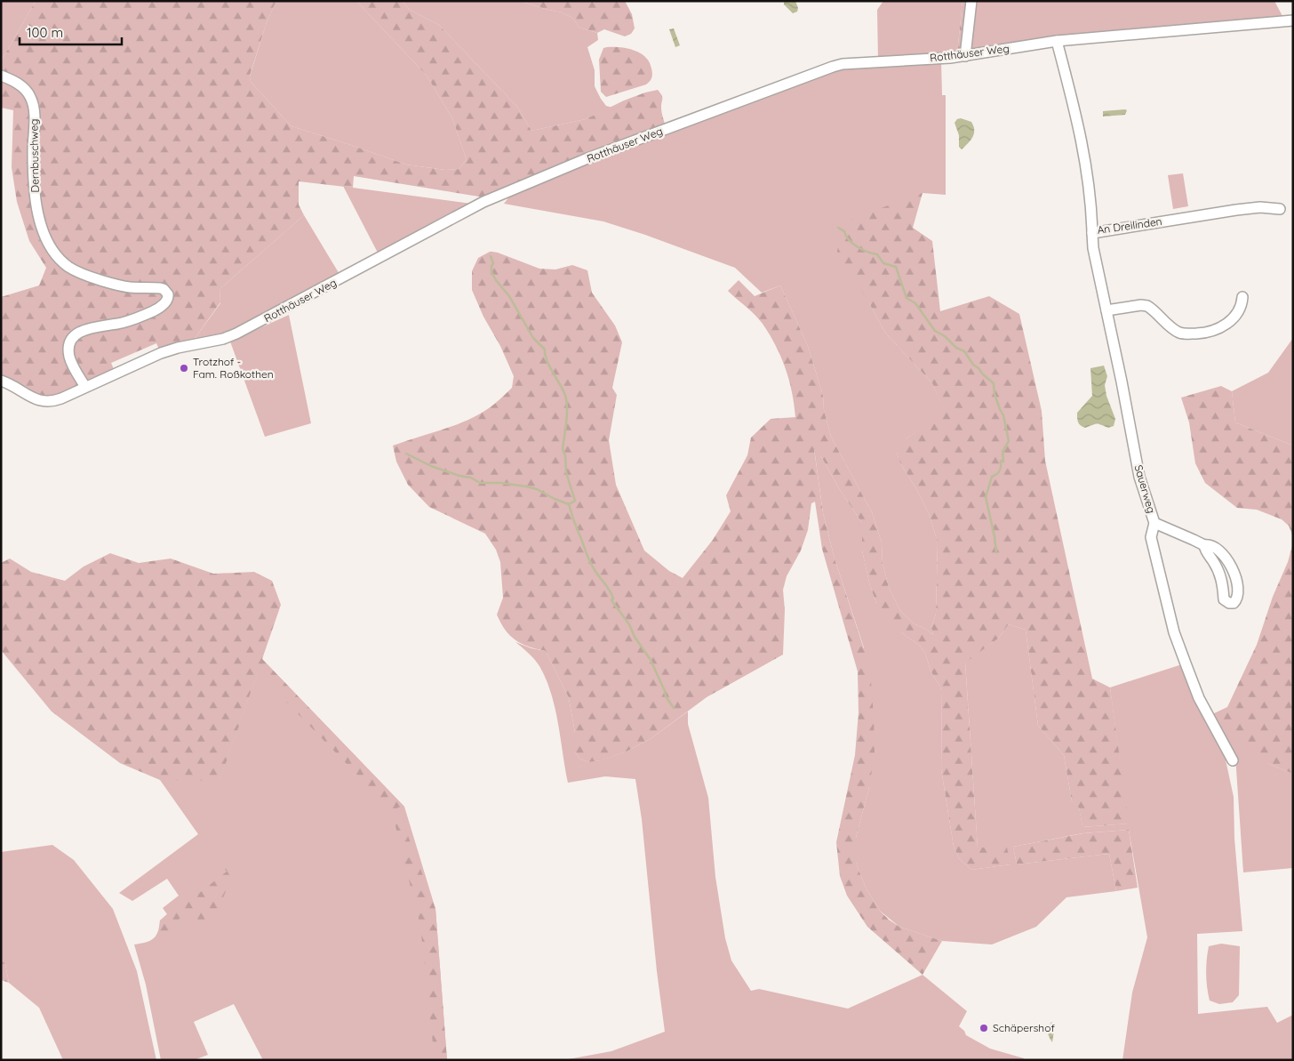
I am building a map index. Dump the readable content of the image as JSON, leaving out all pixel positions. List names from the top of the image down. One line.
{"streets":{"street":["Rotthäuser Weg","Dernbuschweg","An Dreilinden","Sauerweg"]},"crossings":[["Rotthäuser Weg","Dernbuschweg"],["Rotthäuser Weg","An Dreilinden"],["An Dreilinden","Sauerweg"]],"places":["Trotzhof - Fam. Roßkothen","Schäpershof"],"scale_bar":"100 m"}
